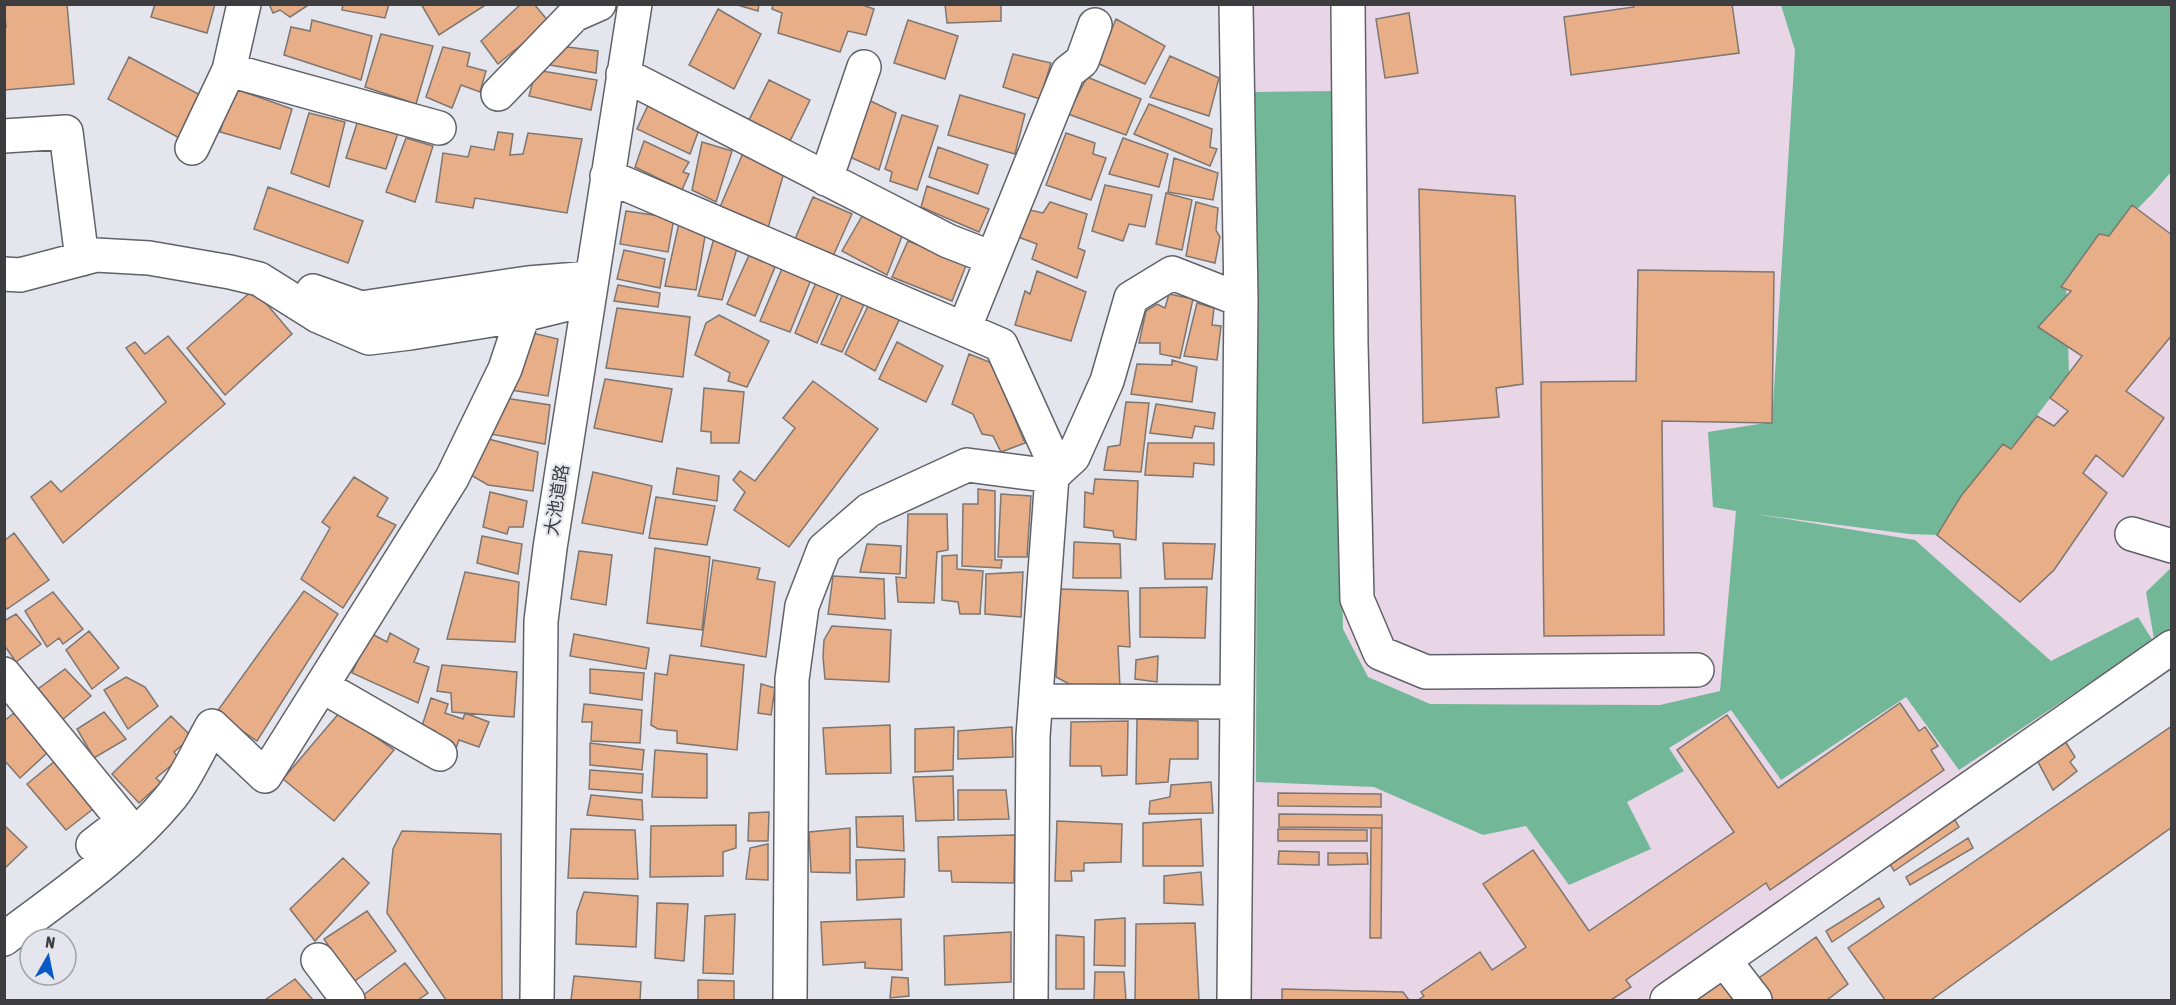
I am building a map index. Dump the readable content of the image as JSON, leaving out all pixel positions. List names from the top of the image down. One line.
{"streets":{"street":["大池道路"]},"north":"top"}
